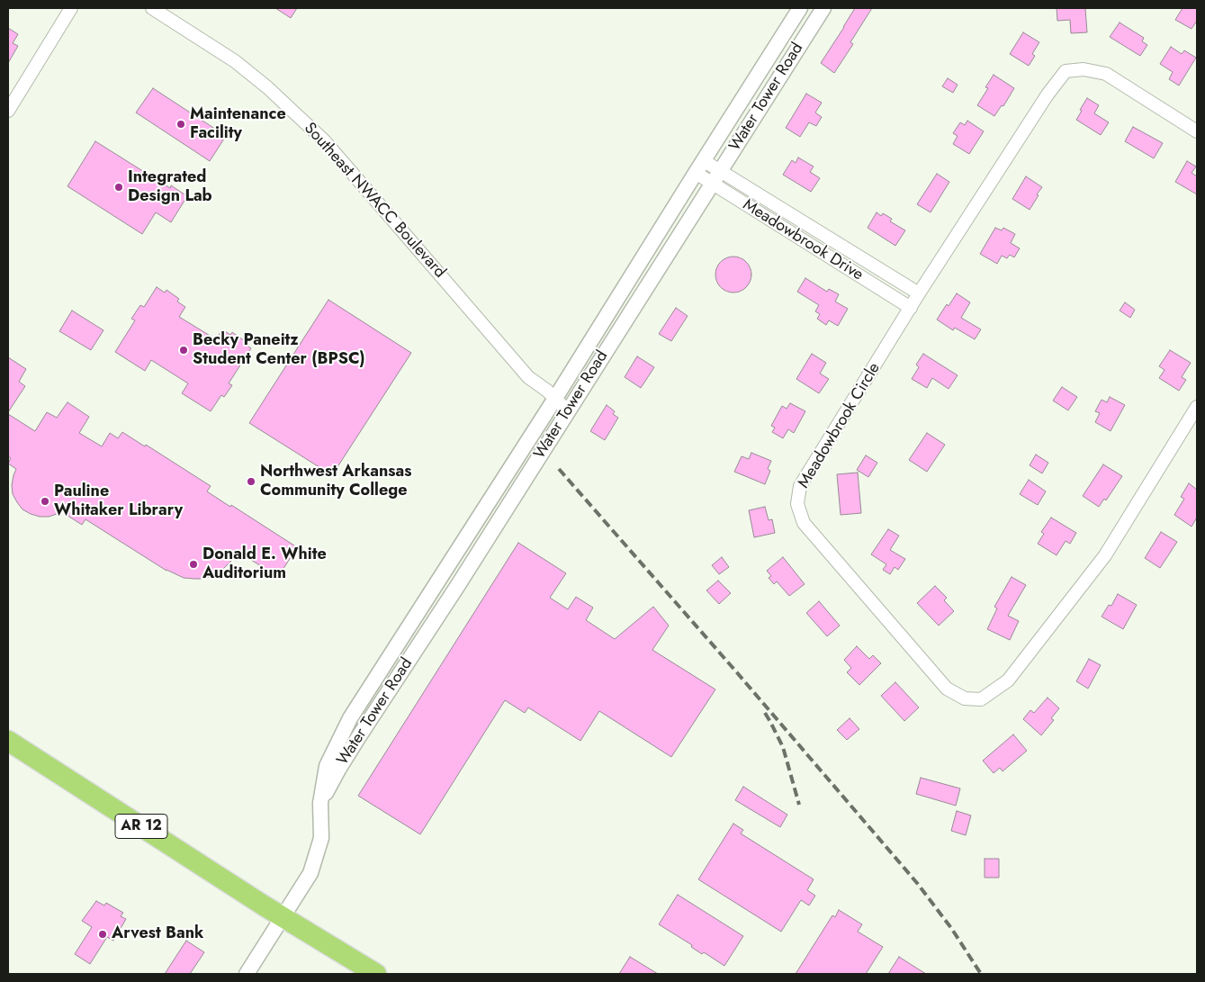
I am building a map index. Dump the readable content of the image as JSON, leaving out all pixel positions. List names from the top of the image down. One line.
{"streets":{"highway":["AR 12"],"street":["Water Tower Road","Southeast NWACC Boulevard","Meadowbrook Drive","Meadowbrook Circle"]},"crossings":[["Water Tower Road","Southeast NWACC Boulevard"],["Water Tower Road","Meadowbrook Drive"],["Water Tower Road","AR 12"],["Meadowbrook Drive","Meadowbrook Circle"]],"places":["Maintenance Facility","Integrated Design Lab","Becky Paneitz Student Center (BPSC)","Northwest Arkansas Community College","Pauline Whitaker Library","Donald E. White Auditorium","Arvest Bank"]}
